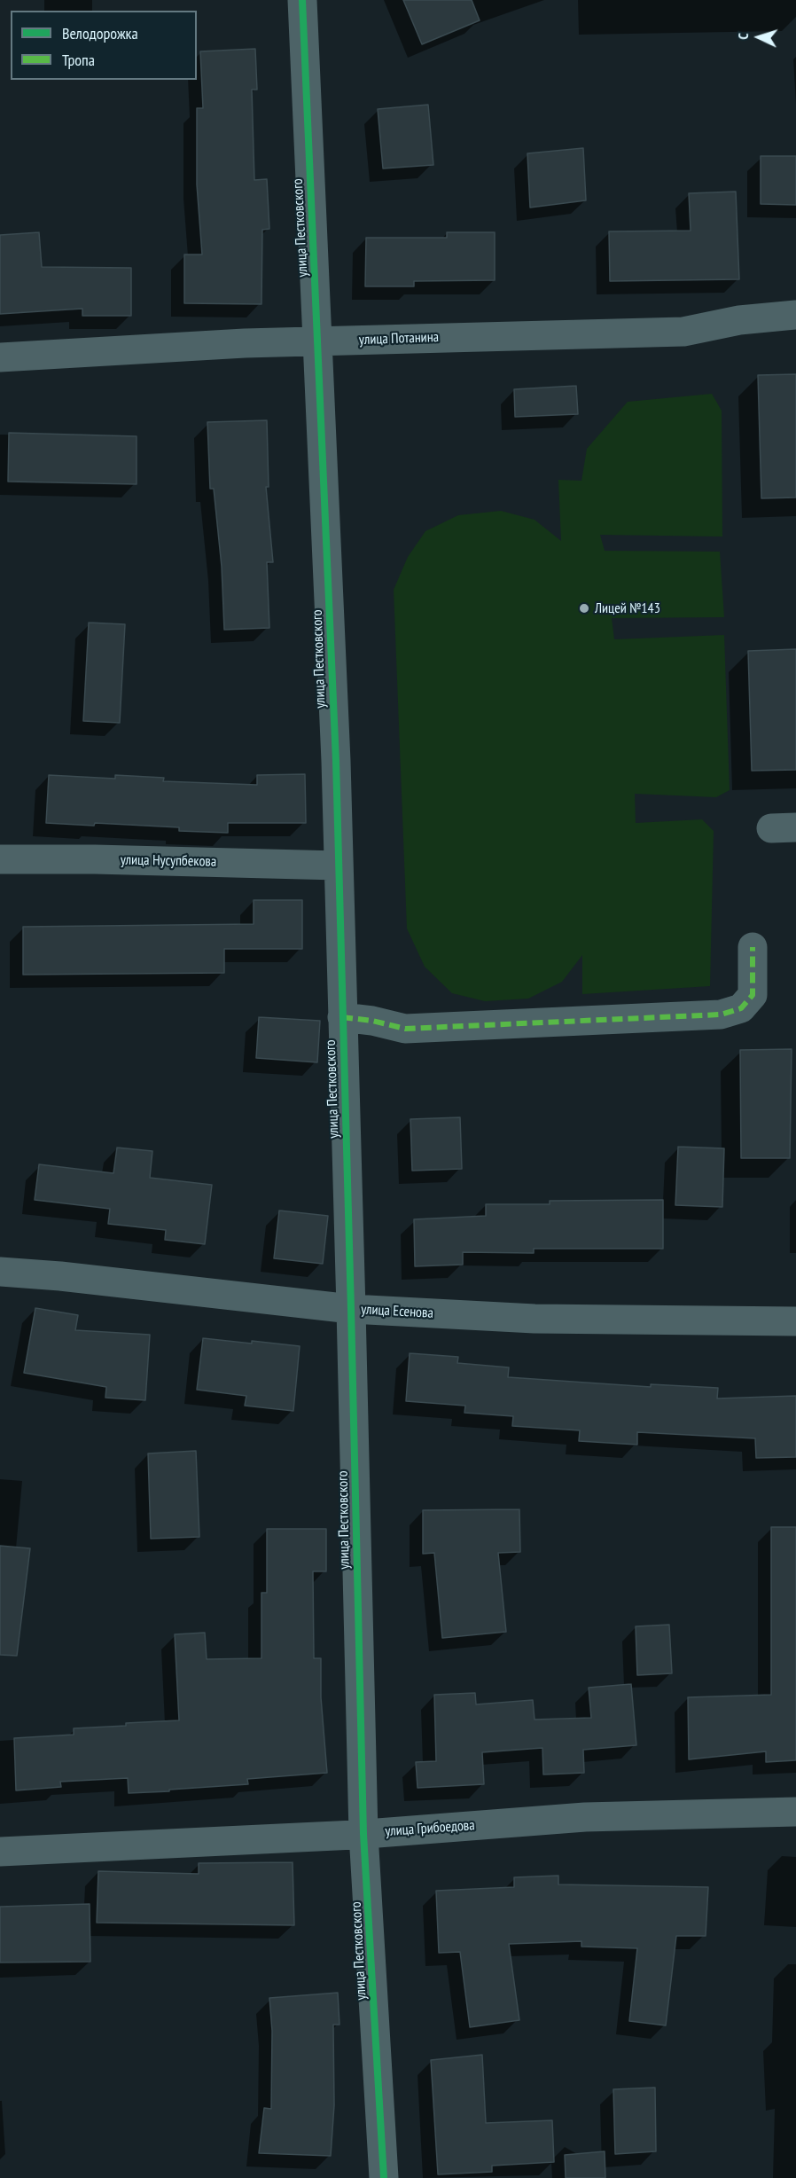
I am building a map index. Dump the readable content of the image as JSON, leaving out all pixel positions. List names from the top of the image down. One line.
{"streets":{"street":["улица Пестковского","улица Потанина","улица Нусупбекова","улица Есенова","улица Грибоедова"]},"crossings":[["улица Пестковского","улица Потанина"],["улица Пестковского","улица Нусупбекова"],["улица Пестковского","улица Есенова"],["улица Пестковского","улица Грибоедова"]],"places":["Лицей №143"],"legend":["Велодорожка","Тропа"],"north":"left"}
